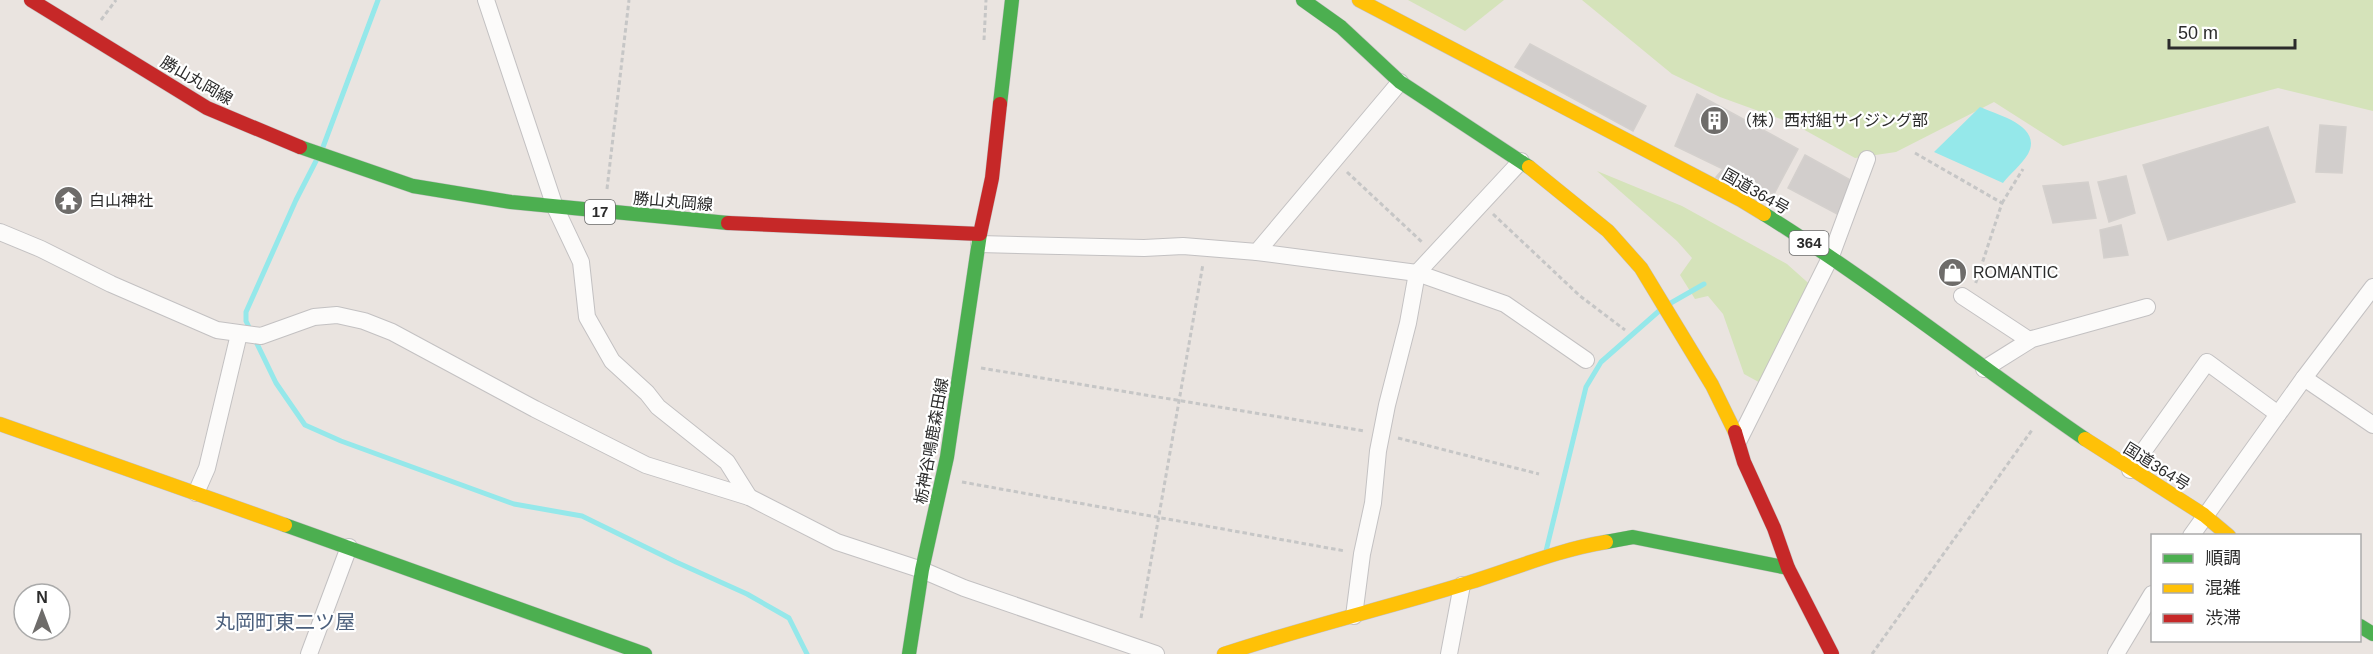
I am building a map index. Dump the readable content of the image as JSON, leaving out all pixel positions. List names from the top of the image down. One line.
{"streets":{"main road":["勝山丸岡線","国道364号","17","364","栃神谷鳴鹿森田線"]},"crossings":[["勝山丸岡線","栃神谷鳴鹿森田線"]],"districts":["丸岡町東二ツ屋"],"places":{"building":["（株）西村組サイジング部"],"temple":["白山神社"],"shop":["ROMANTIC"]},"legend":["順調","混雑","渋滞"],"scale_bar":"50 m","north":"top"}
